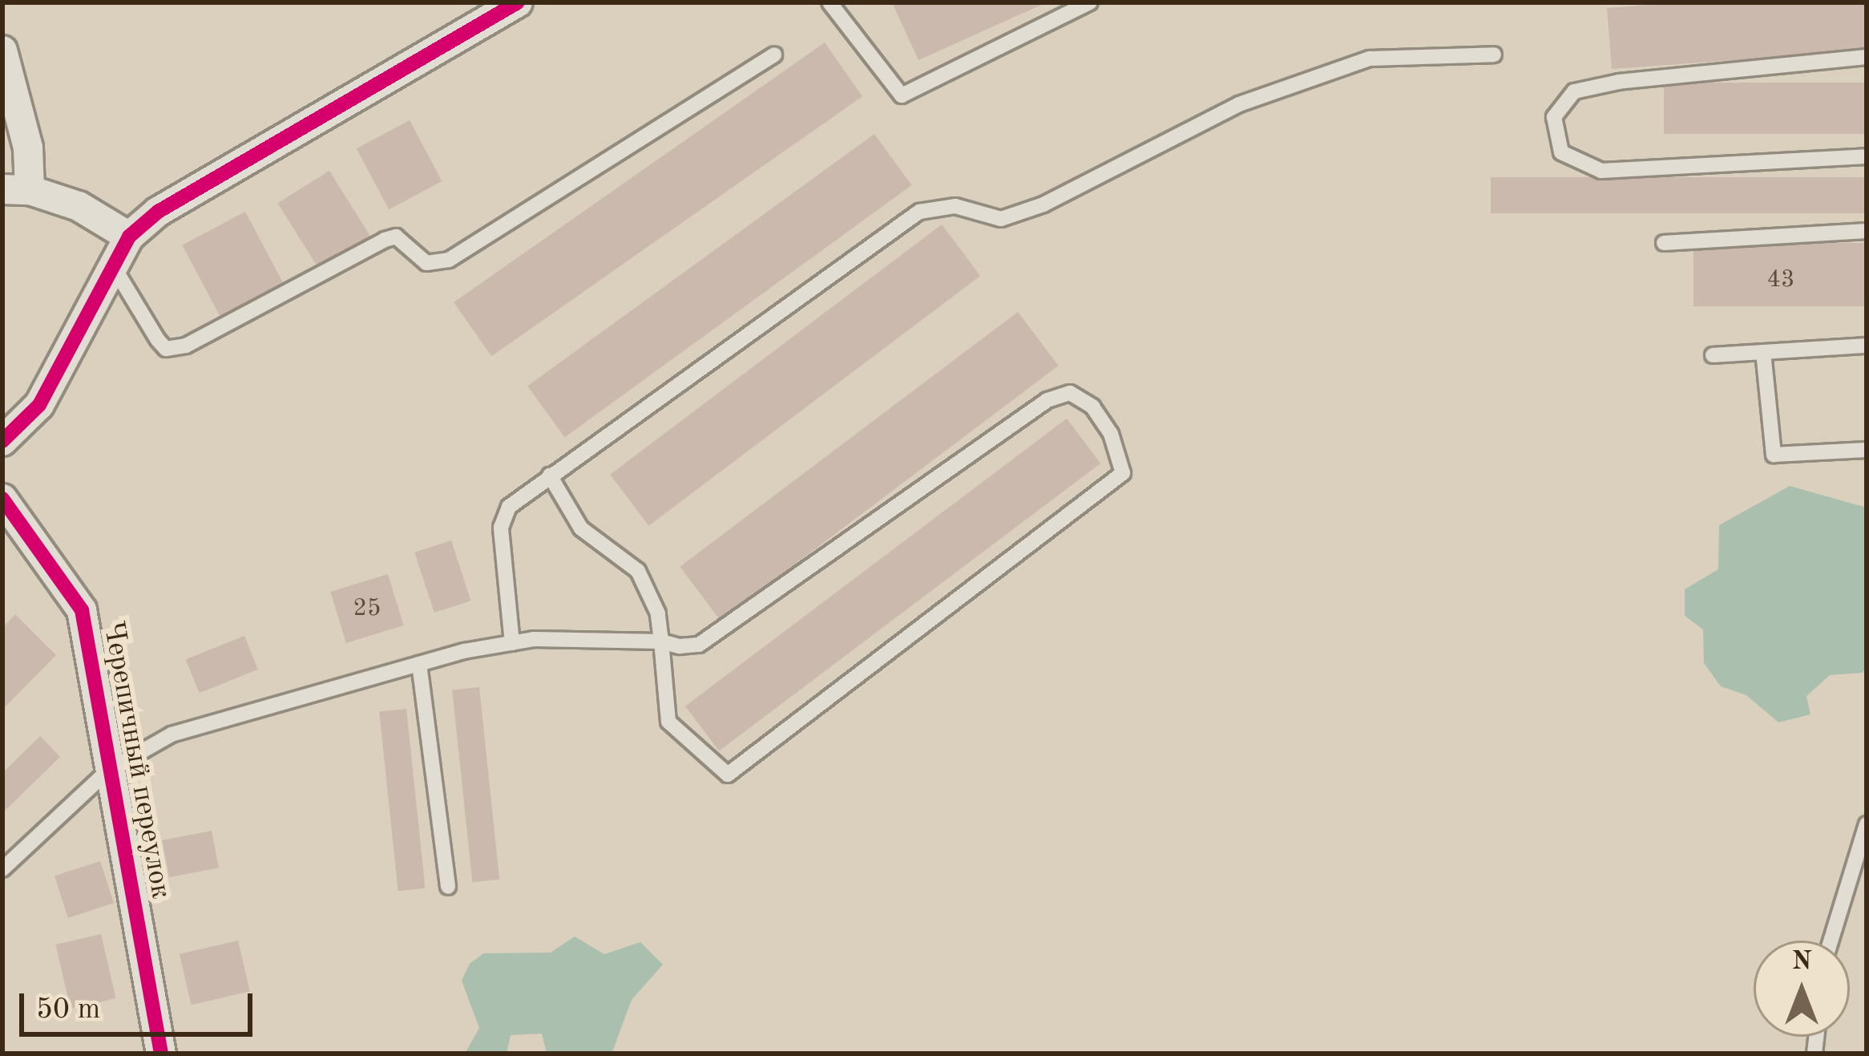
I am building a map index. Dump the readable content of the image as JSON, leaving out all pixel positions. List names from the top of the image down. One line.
{"streets":{"street":["Черепичный переулок"]},"house_numbers":["43","25"],"scale_bar":"50 m","north":"top"}
